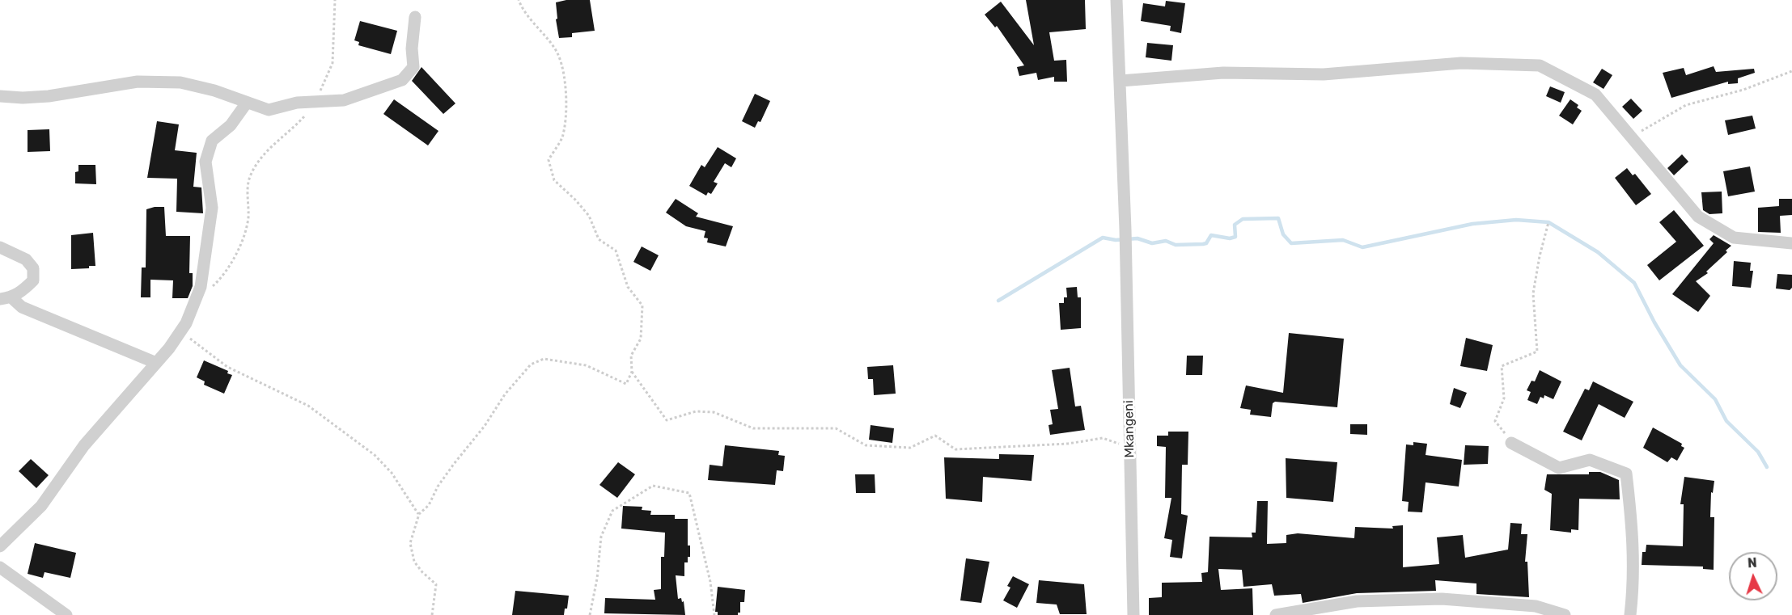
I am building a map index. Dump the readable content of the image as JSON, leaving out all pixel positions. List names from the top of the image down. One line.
{"streets":{"street":["Mkangeni"]},"north":"top"}
